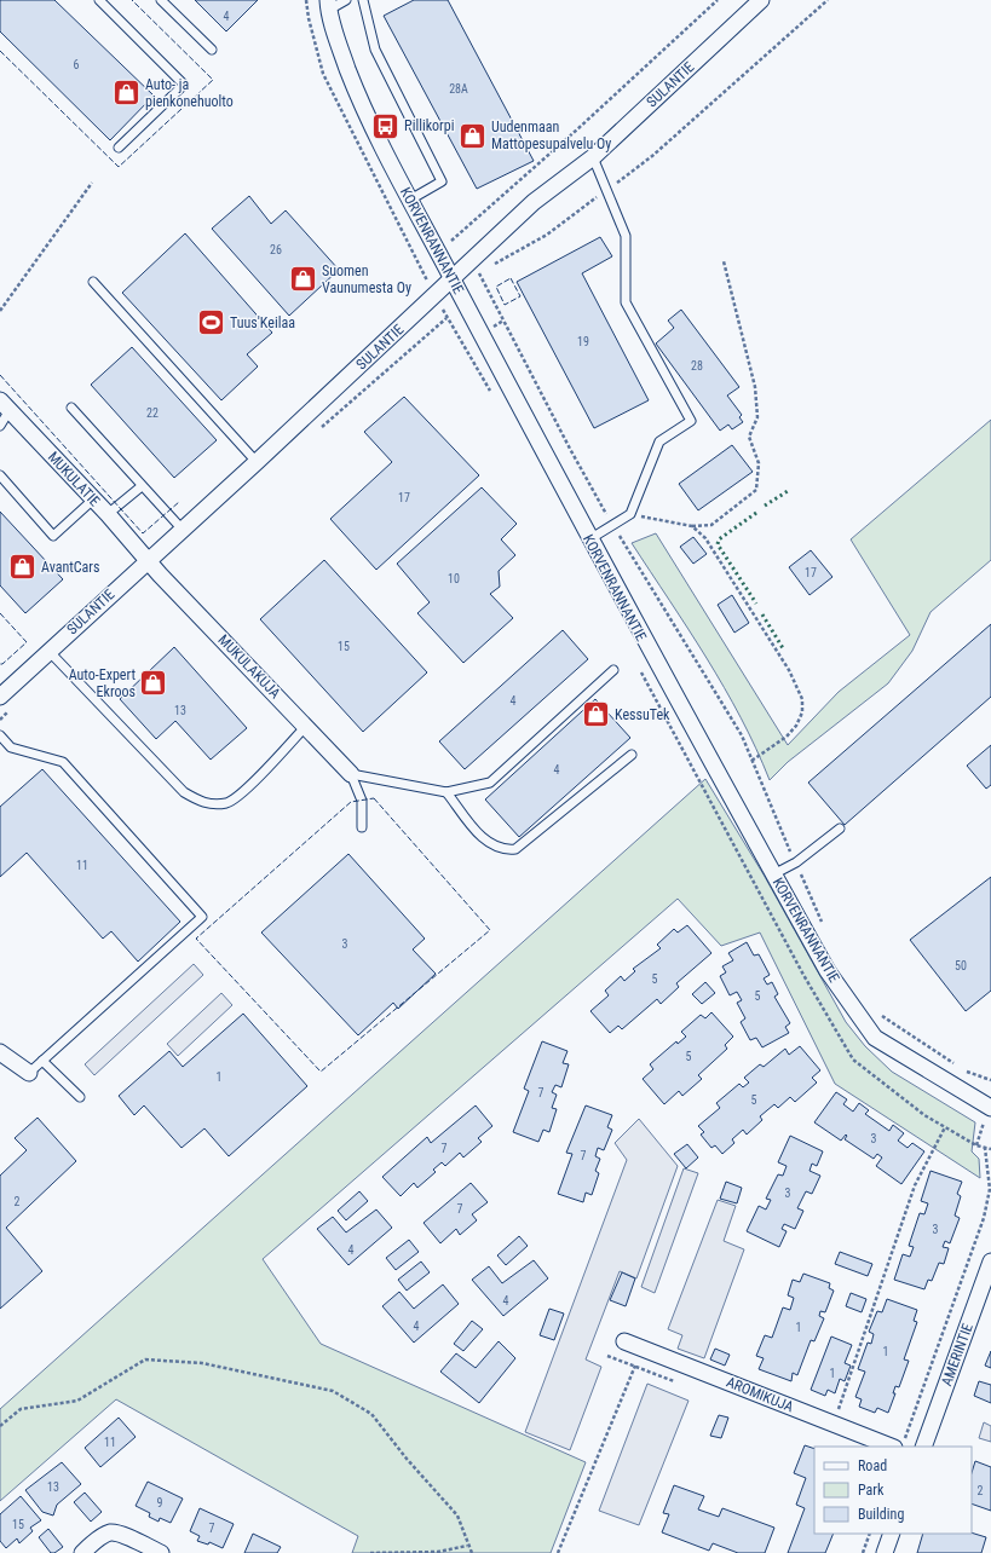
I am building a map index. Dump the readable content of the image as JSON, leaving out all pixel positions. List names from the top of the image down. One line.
{"streets":{"street":["SULANTIE","KORVENRANNANTIE","MUKULATIE","MUKULAKUJA","AMERINTIE","AROMIKUJA"]},"crossings":[["SULANTIE","KORVENRANNANTIE"],["SULANTIE","MUKULATIE"],["SULANTIE","MUKULAKUJA"],["MUKULATIE","MUKULAKUJA"]],"places":{"shop":["Auto- ja pienkonehuolto","Uudenmaan Mattopesupalvelu Oy","Suomen Vaunumesta Oy","AvantCars","Auto-Expert Ekroos","KessuTek"],"bus stop":["Pillikorpi"],"sports":["Tuus'Keilaa"]},"house_numbers":["4","6","28A","26","19","28","22","17","17","10","15","4","13","4","11","3","50","5","5","5","1","7","5","3","7","7","3","2","7","3","4","4","4","1","1","1","11","13","2","9","15","7"],"legend":["Road","Park","Building"]}
